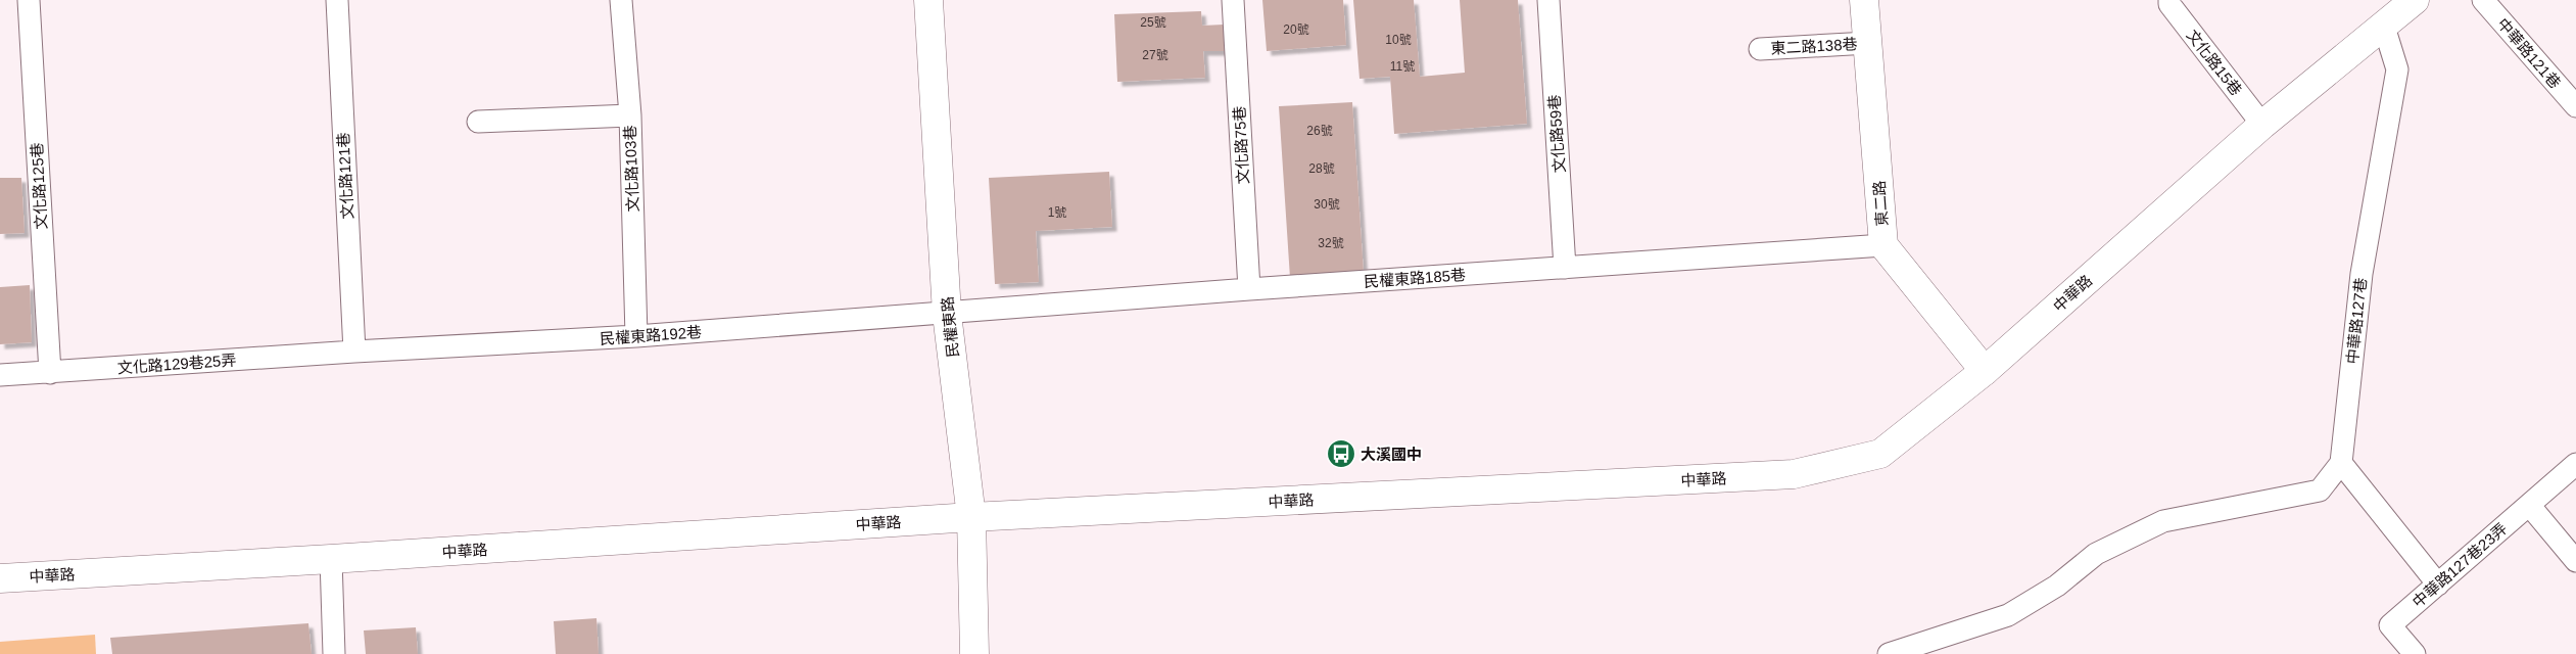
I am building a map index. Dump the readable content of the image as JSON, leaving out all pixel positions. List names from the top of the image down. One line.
{"streets":{"street":["東二路","中華路","民權東路"],"lane":["東二路138巷","中華路121巷","文化路15巷","文化路59巷","文化路75巷","文化路103巷","文化路121巷","文化路125巷","民權東路185巷","中華路127巷","民權東路192巷","文化路129巷25弄","中華路127巷23弄"]},"crossings":[["東二路138巷","東二路"],["文化路15巷","中華路"],["文化路59巷","民權東路185巷"],["文化路75巷","民權東路185巷"],["文化路103巷","民權東路192巷"],["文化路121巷","民權東路192巷"],["文化路121巷","文化路129巷25弄"],["文化路125巷","文化路129巷25弄"],["東二路","民權東路185巷"],["東二路","中華路"],["民權東路185巷","民權東路"],["民權東路185巷","民權東路192巷"],["中華路","中華路127巷"],["中華路","民權東路"],["民權東路","民權東路192巷"],["民權東路192巷","文化路129巷25弄"]],"places":{"bus stop":["大溪國中"]},"house_numbers":["25號","20號","10號","27號","11號","26號","28號","30號","1號","32號"]}
